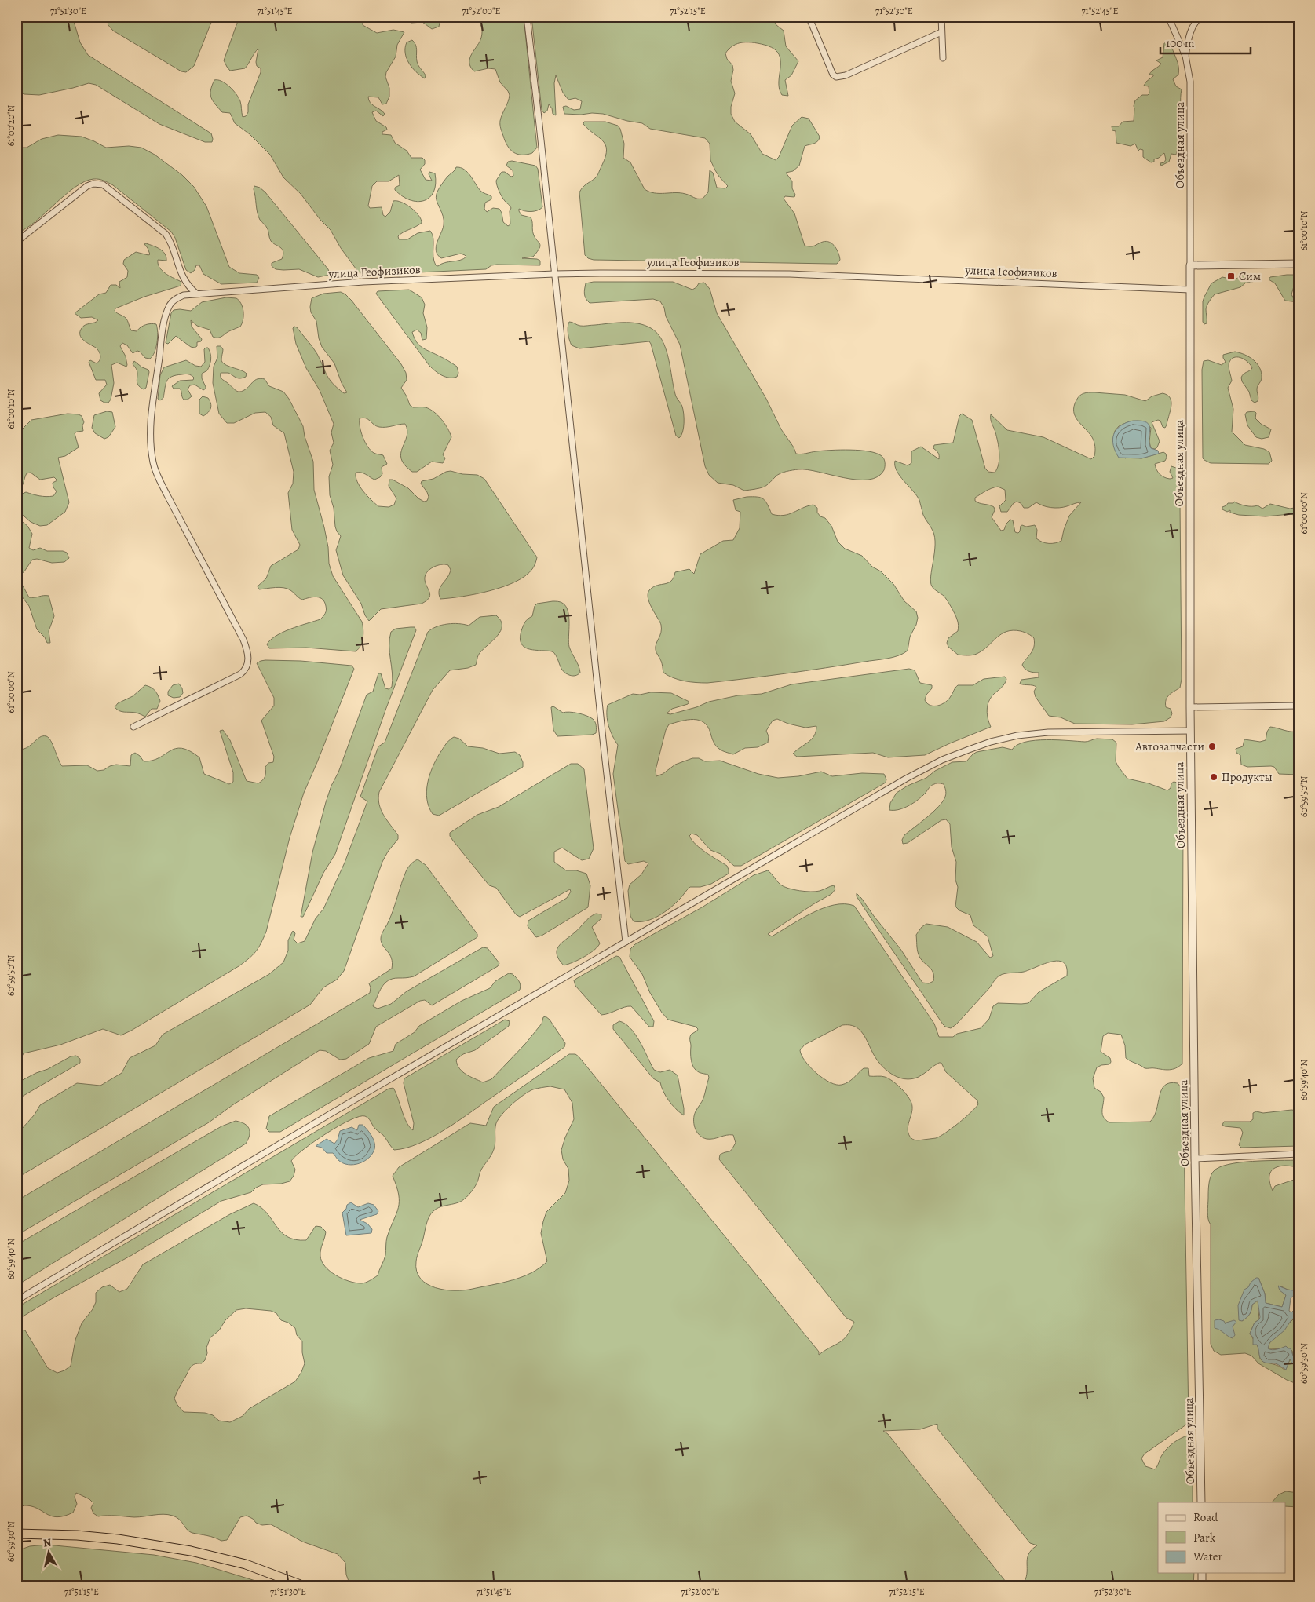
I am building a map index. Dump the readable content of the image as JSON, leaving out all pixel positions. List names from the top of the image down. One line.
{"streets":{"street":["Объездная улица","улица Геофизиков"]},"crossings":[["Объездная улица","улица Геофизиков"]],"places":{"transit":["Сим"],"other":["Автозапчасти","Продукты"]},"legend":["Road","Park","Water"],"scale_bar":"100 m","north":"top","coordinates":["71°51'30\"E","71°51'45\"E","71°52'00\"E","71°52'15\"E","71°52'30\"E","71°52'45\"E","61°00'20\"N","61°00'10\"N","61°00'00\"N","60°59'50\"N","60°59'40\"N","60°59'30\"N","71°51'15\"E"]}
